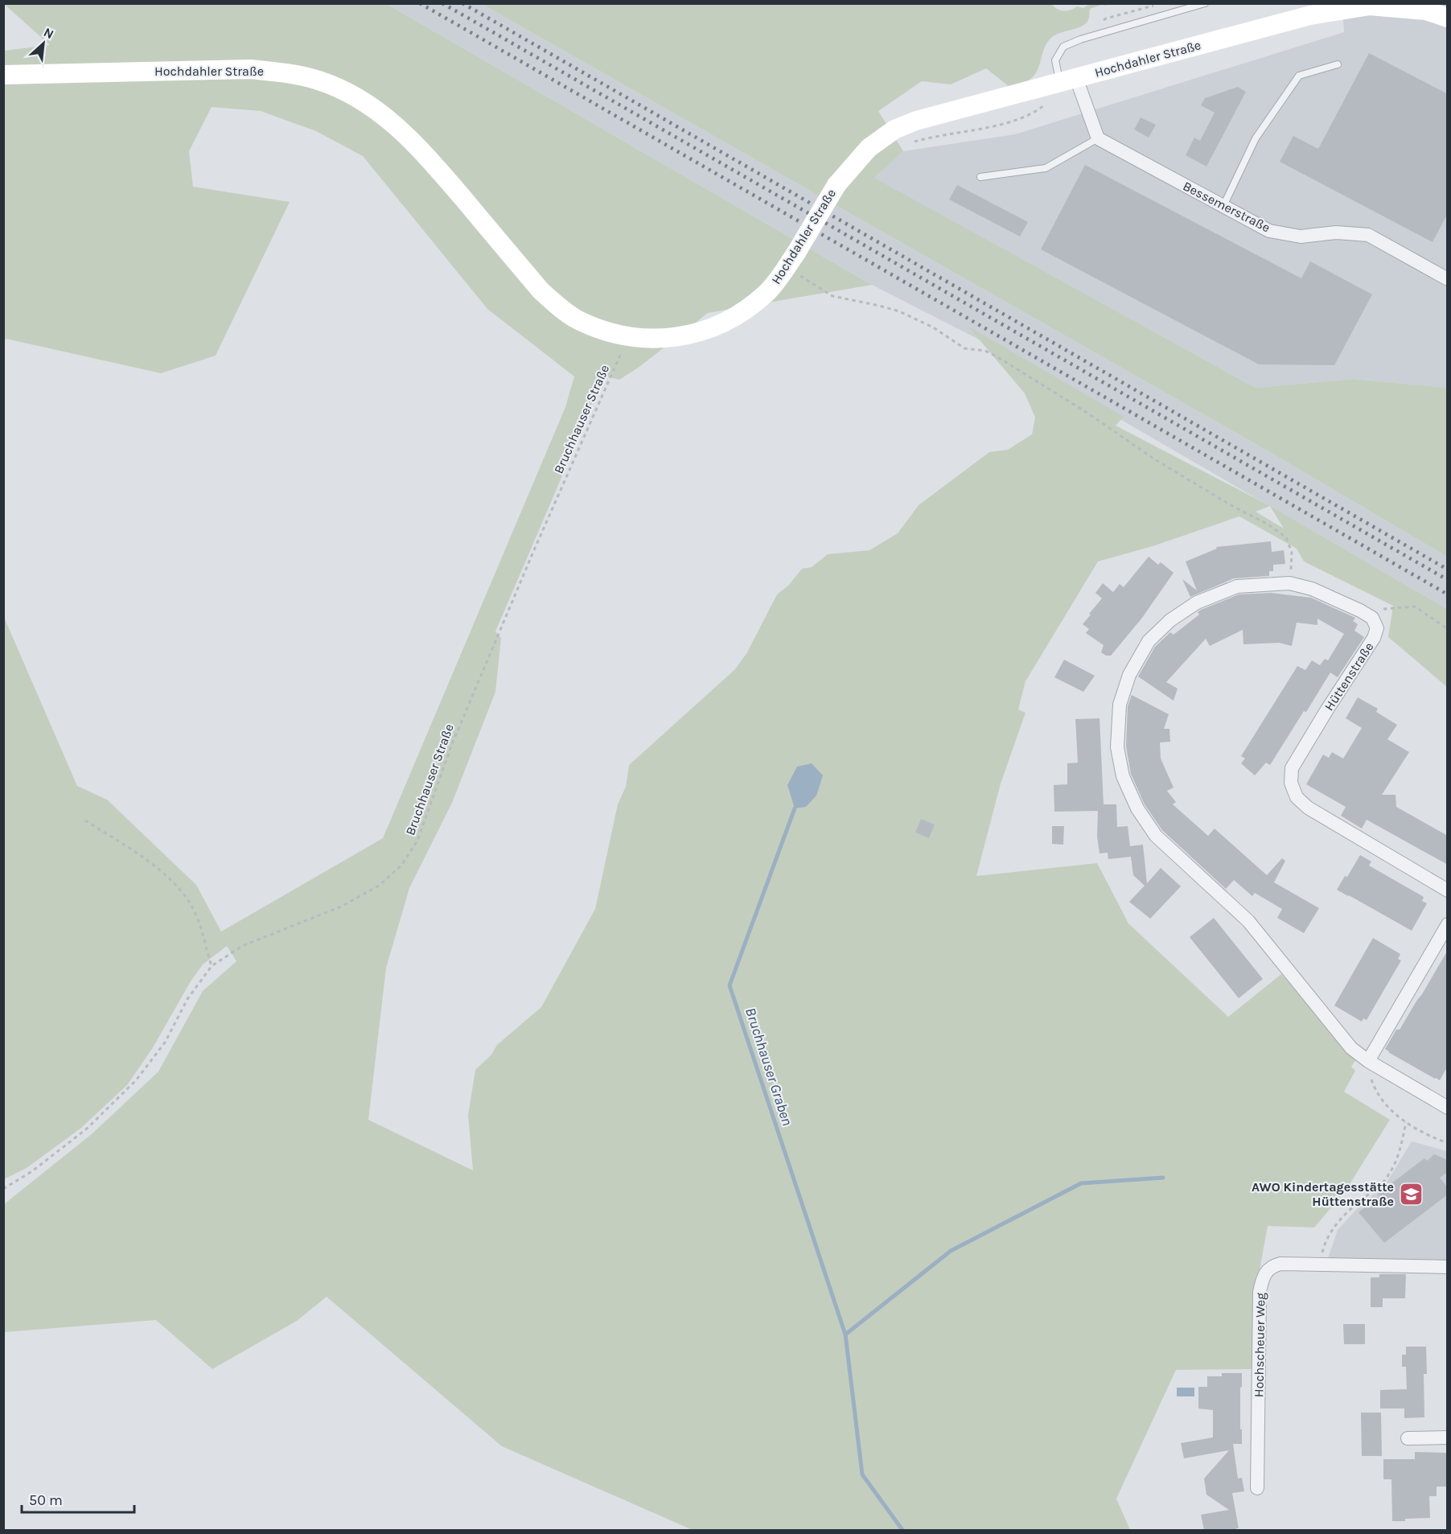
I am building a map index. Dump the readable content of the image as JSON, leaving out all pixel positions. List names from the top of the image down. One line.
{"streets":{"main road":["Hochdahler Straße"],"street":["Bessemerstraße","Hüttenstraße","Hochscheuer Weg"],"path":["Bruchhauser Straße"]},"water":["Bruchhauser Graben"],"places":{"school or university":["AWO Kindertagesstätte Hüttenstraße"]},"scale_bar":"50 m","north":"top right"}
